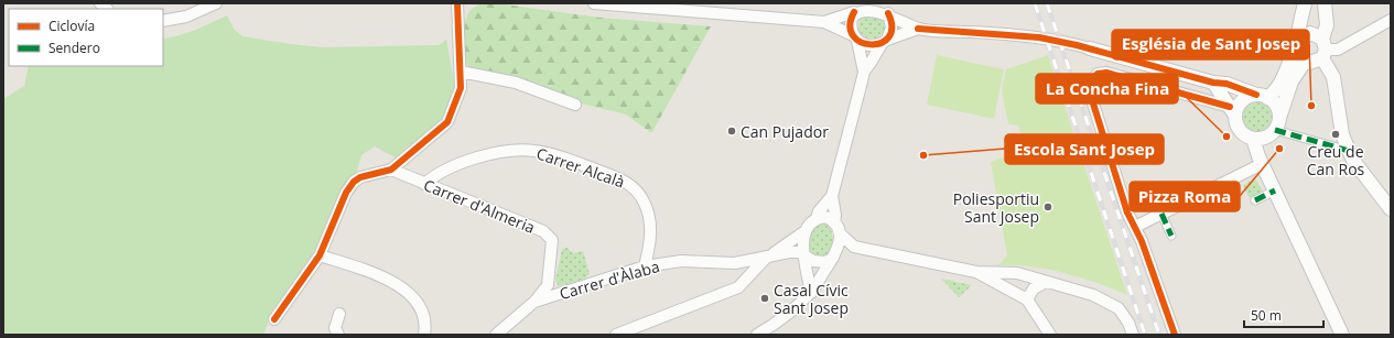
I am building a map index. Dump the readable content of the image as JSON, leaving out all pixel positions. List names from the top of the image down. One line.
{"streets":{"street":["Carrer Alcalà","Carrer d'Almeria","Carrer d'Àlaba"]},"crossings":[["Carrer Alcalà","Carrer d'Almeria"],["Carrer Alcalà","Carrer d'Àlaba"]],"places":["Església de Sant Josep","Can Pujador","Creu de Can Ros","La Concha Fina","Pizza Roma","Escola Sant Josep","Poliesportiu Sant Josep","Casal Cívic Sant Josep"],"legend":["Ciclovía","Sendero"],"scale_bar":"50 m"}
